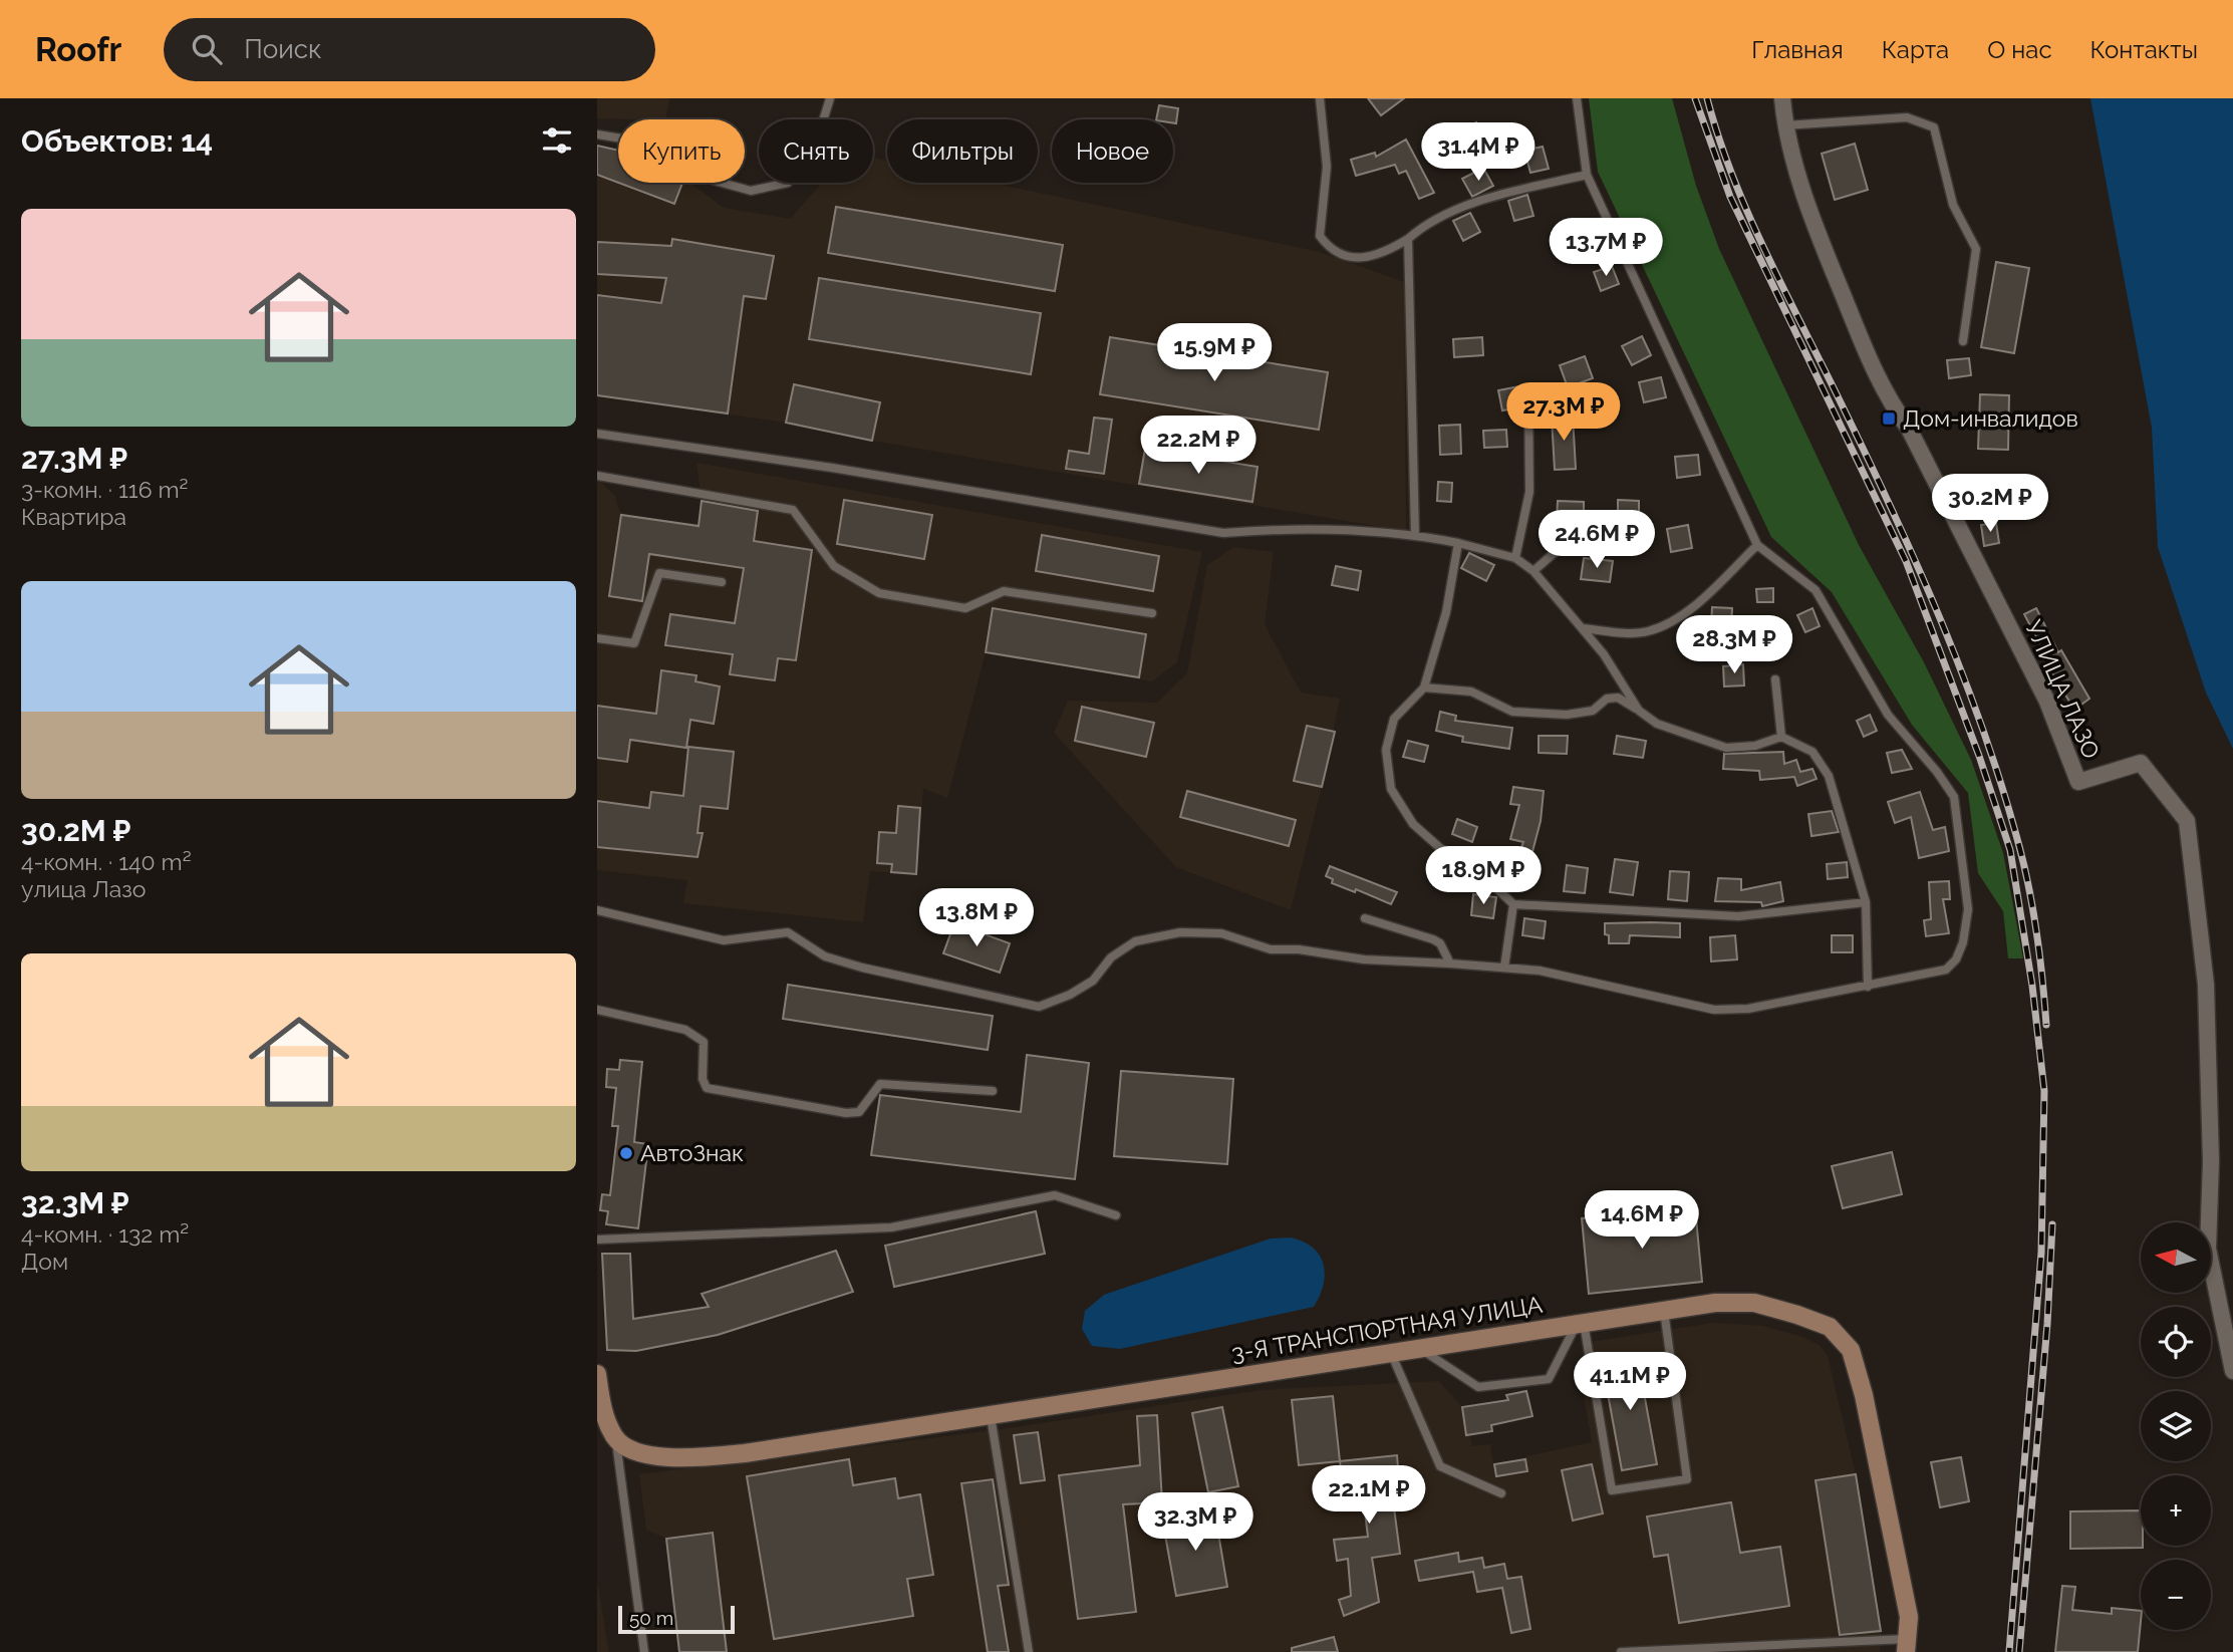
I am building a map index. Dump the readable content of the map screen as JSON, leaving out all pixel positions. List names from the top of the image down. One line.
{"streets":{"street":["УЛИЦА ЛАЗО","3-Я ТРАНСПОРТНАЯ УЛИЦА"]},"places":{"transit":["Дом-инвалидов"],"other":["АвтоЗнак"]},"scale_bar":"50 m","north":"left","page":{"header":"Roofr","search":"Поиск","nav":["Главная","Карта","О нас","Контакты"],"heading":"Объектов: 14","chip":["Купить","Снять","Фильтры","Новое"],"price":["31.4M ₽","13.7M ₽","15.9M ₽","27.3M ₽","22.2M ₽","30.2M ₽","24.6M ₽","28.3M ₽","18.9M ₽","13.8M ₽","14.6M ₽","41.1M ₽","22.1M ₽","32.3M ₽"],"list":[{"name":"27.3M ₽","note":"3-комн. · 116 m² · Квартира"},{"name":"30.2M ₽","note":"4-комн. · 140 m² · улица Лазо"},{"name":"32.3M ₽","note":"4-комн. · 132 m² · Дом"}],"map_buttons":["+","−"],"scale":"50 m"}}
